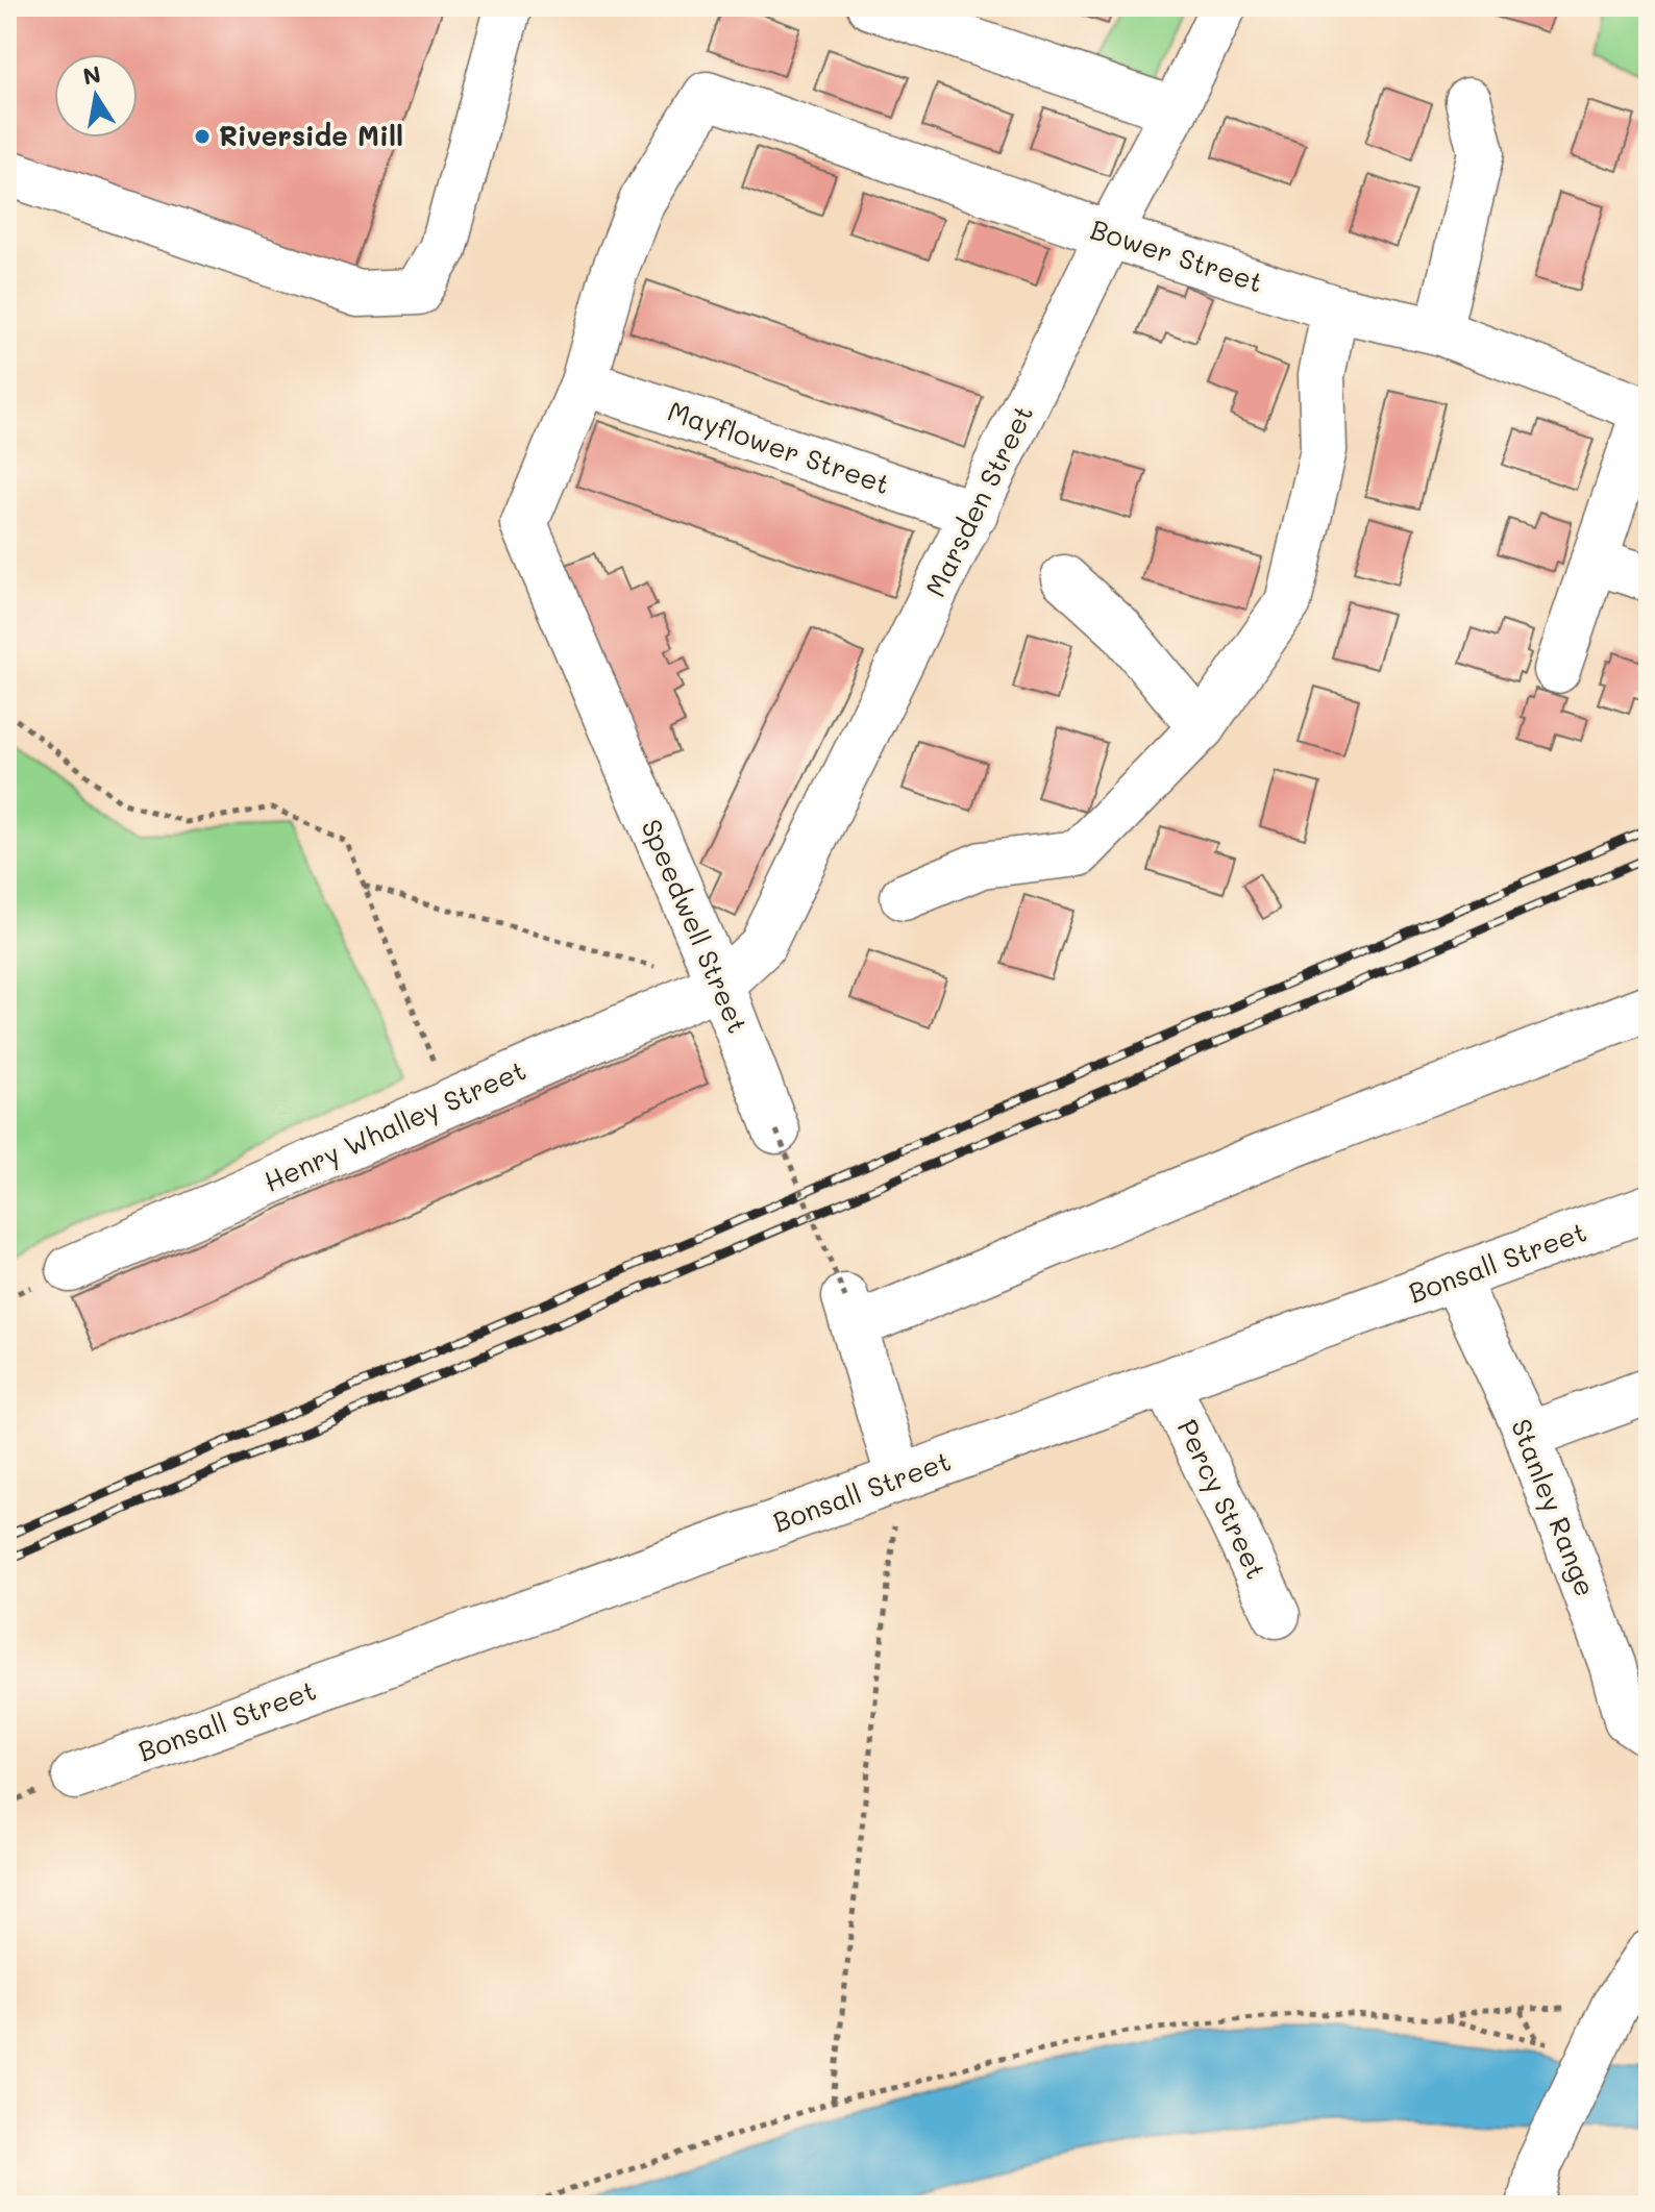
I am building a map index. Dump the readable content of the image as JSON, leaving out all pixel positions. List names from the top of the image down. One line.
{"streets":{"street":["Bower Street","Mayflower Street","Marsden Street","Speedwell Street","Henry Whalley Street","Bonsall Street","Percy Street","Stanley Range"]},"crossings":[["Bower Street","Marsden Street"],["Bower Street","Speedwell Street"],["Mayflower Street","Marsden Street"],["Mayflower Street","Speedwell Street"],["Marsden Street","Speedwell Street"],["Marsden Street","Henry Whalley Street"],["Speedwell Street","Henry Whalley Street"],["Bonsall Street","Percy Street"],["Bonsall Street","Stanley Range"]],"places":["Riverside Mill"],"north":"top"}
